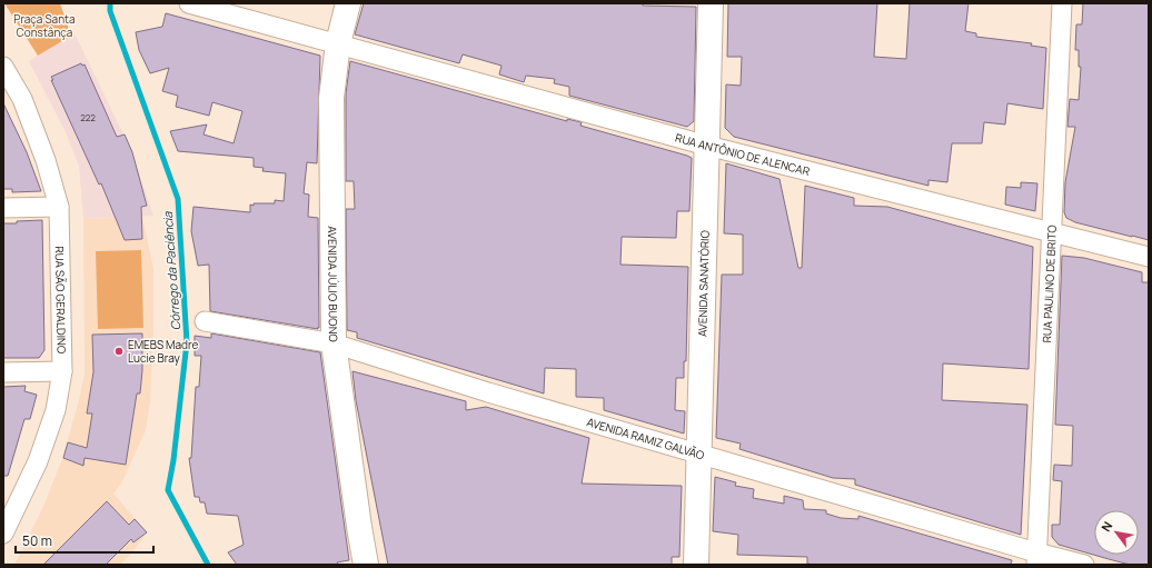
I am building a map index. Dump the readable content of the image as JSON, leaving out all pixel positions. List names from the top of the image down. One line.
{"streets":{"street":["RUA ANTÔNIO DE ALENCAR","AVENIDA SANATÓRIO","RUA PAULINO DE BRITO","AVENIDA JÚLIO BUONO","RUA SÃO GERALDINO","AVENIDA RAMIZ GALVÃO"]},"crossings":[["RUA ANTÔNIO DE ALENCAR","AVENIDA SANATÓRIO"],["RUA ANTÔNIO DE ALENCAR","RUA PAULINO DE BRITO"],["RUA ANTÔNIO DE ALENCAR","AVENIDA JÚLIO BUONO"],["AVENIDA SANATÓRIO","AVENIDA RAMIZ GALVÃO"],["RUA PAULINO DE BRITO","AVENIDA RAMIZ GALVÃO"],["AVENIDA JÚLIO BUONO","AVENIDA RAMIZ GALVÃO"]],"water":["Córrego da Paciência"],"parks":["Praça Santa Constânça"],"places":["EMEBS Madre Lucie Bray"],"house_numbers":["222"],"scale_bar":"50 m","north":"top left"}
